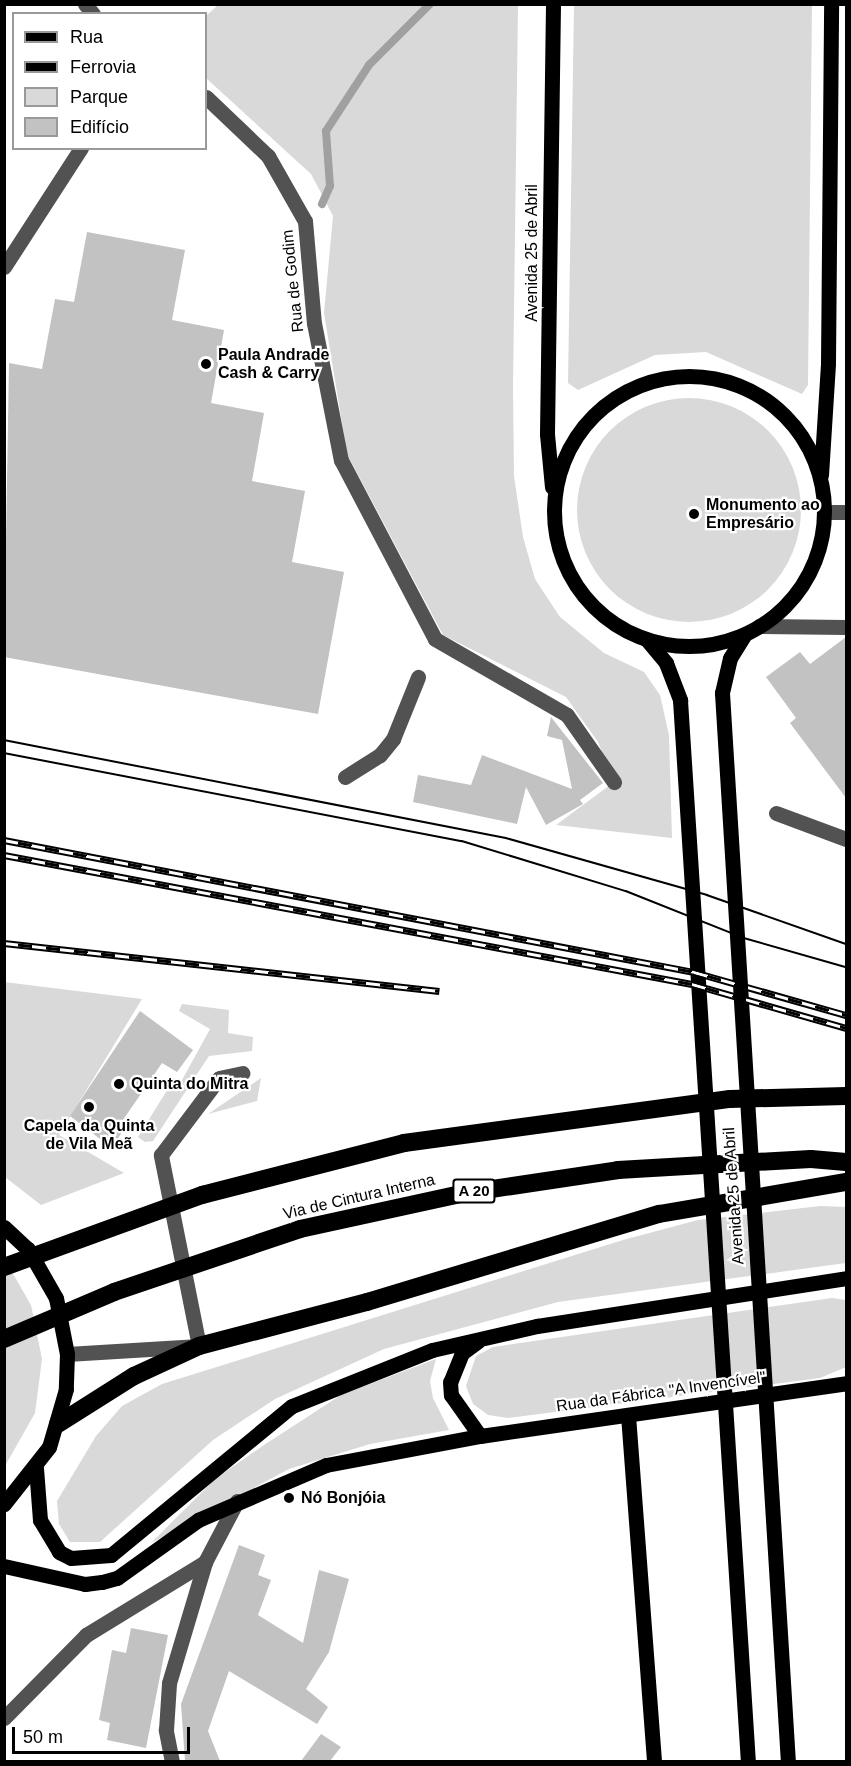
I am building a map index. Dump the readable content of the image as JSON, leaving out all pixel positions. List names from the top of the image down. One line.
{"streets":{"highway":["A 20","Via de Cintura Interna"],"main road":["Avenida 25 de Abril","Rua da Fábrica \"A Invencível\""],"street":["Rua de Godim"]},"places":["Paula Andrade Cash & Carry","Monumento ao Empresário","Quinta do Mitra","Capela da Quinta de Vila Meã","Nó Bonjóia"],"legend":["Rua","Ferrovia","Parque","Edifício"],"scale_bar":"50 m"}
